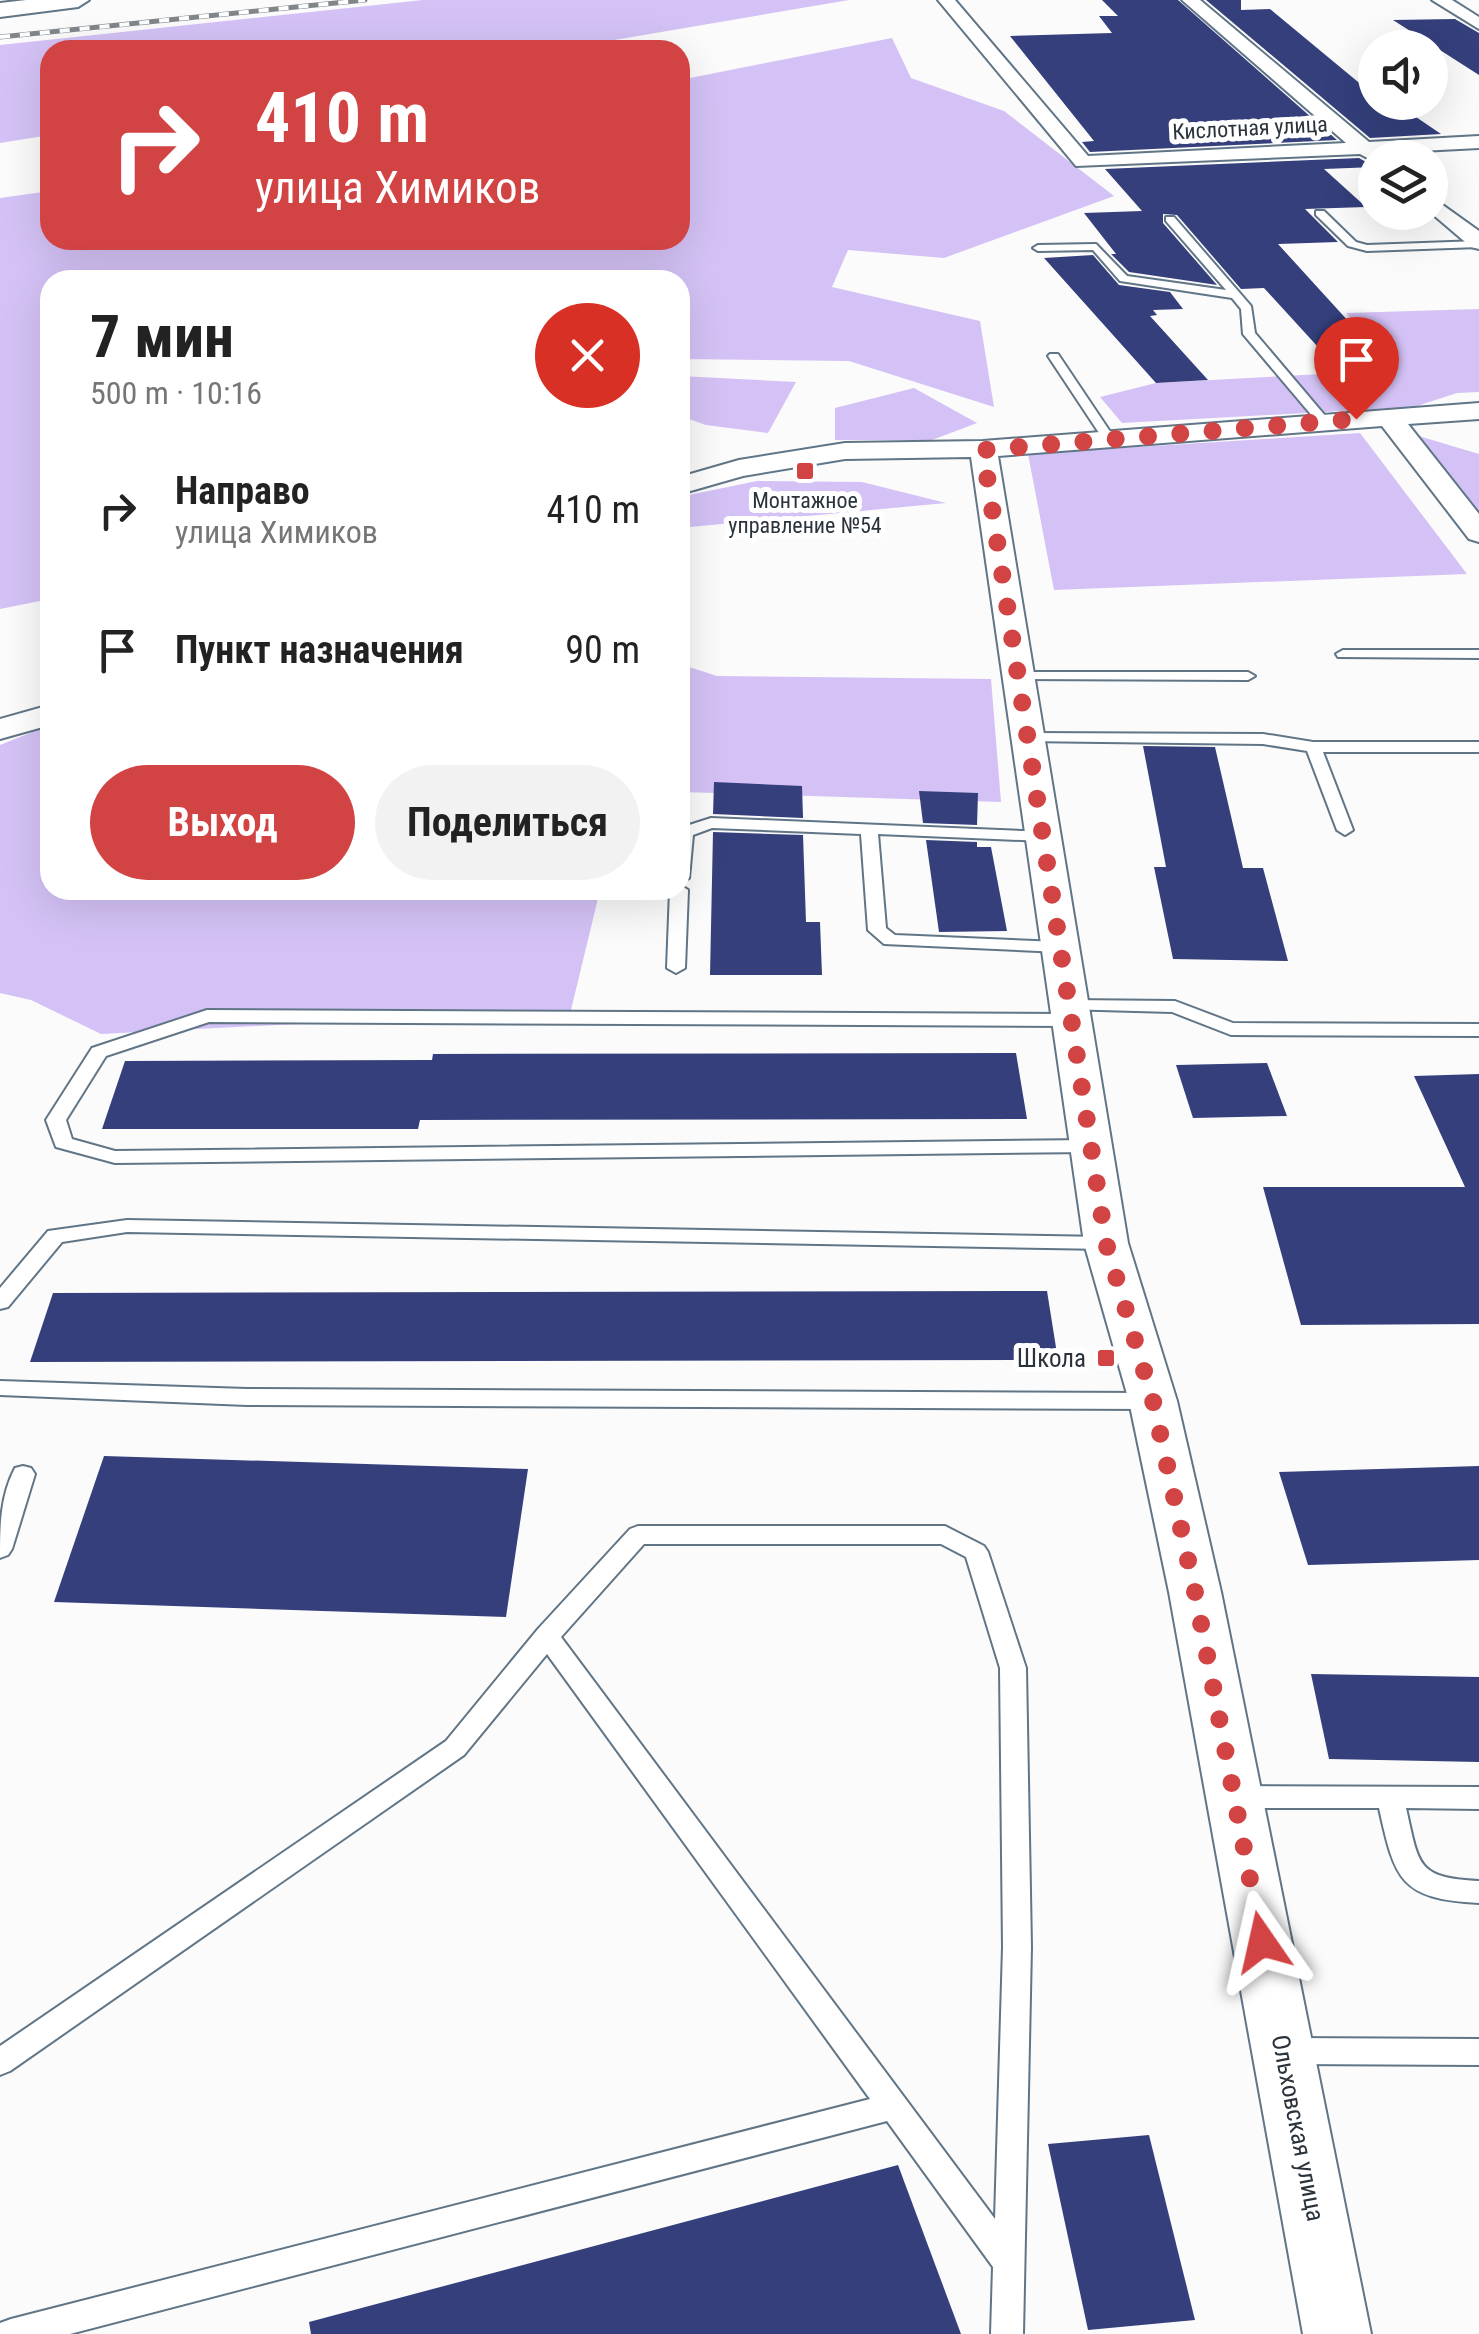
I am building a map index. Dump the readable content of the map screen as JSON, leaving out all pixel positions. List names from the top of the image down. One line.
{"streets":{"street":["Кислотная улица","Ольховская улица"]},"places":{"transit":["Монтажное управление №54","Школа"]},"page":{"turn":["410 m","улица Химиков"],"heading":["7 мин","500 m · 10:16"],"list":[{"name":"Направо","note":"улица Химиков","value":"410 m"},{"name":"Пункт назначения","value":"90 m"}],"buttons":["Выход","Поделиться"]}}
